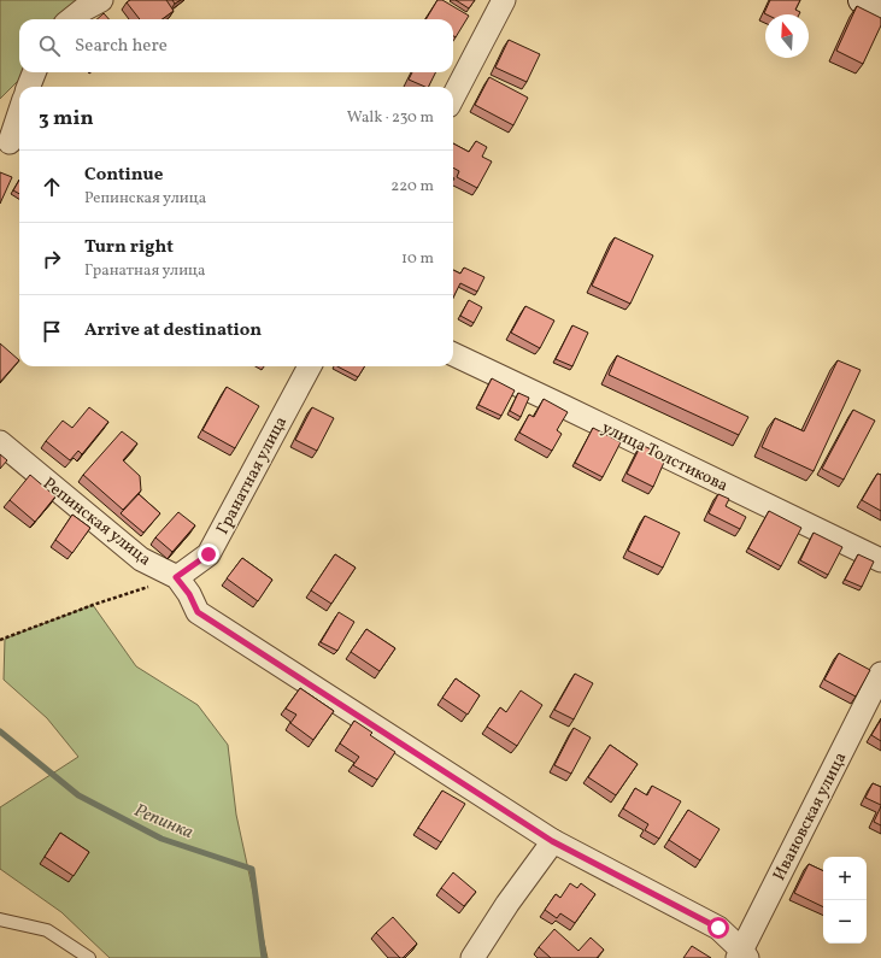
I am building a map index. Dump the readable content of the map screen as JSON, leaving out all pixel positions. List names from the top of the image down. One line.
{"streets":{"street":["улица Толстикова","Гранатная улица","Репинская улица","Ивановская улица"]},"crossings":[["Гранатная улица","Репинская улица"],["Репинская улица","Ивановская улица"]],"water":["Репинка"],"north":"top","page":{"search":"Search here","heading":["3 min","Walk · 230 m"],"list":[["Continue","Репинская улица","220 m"],["Turn right","Гранатная улица","10 m"],"Arrive at destination"],"map_buttons":["+","−"]}}
